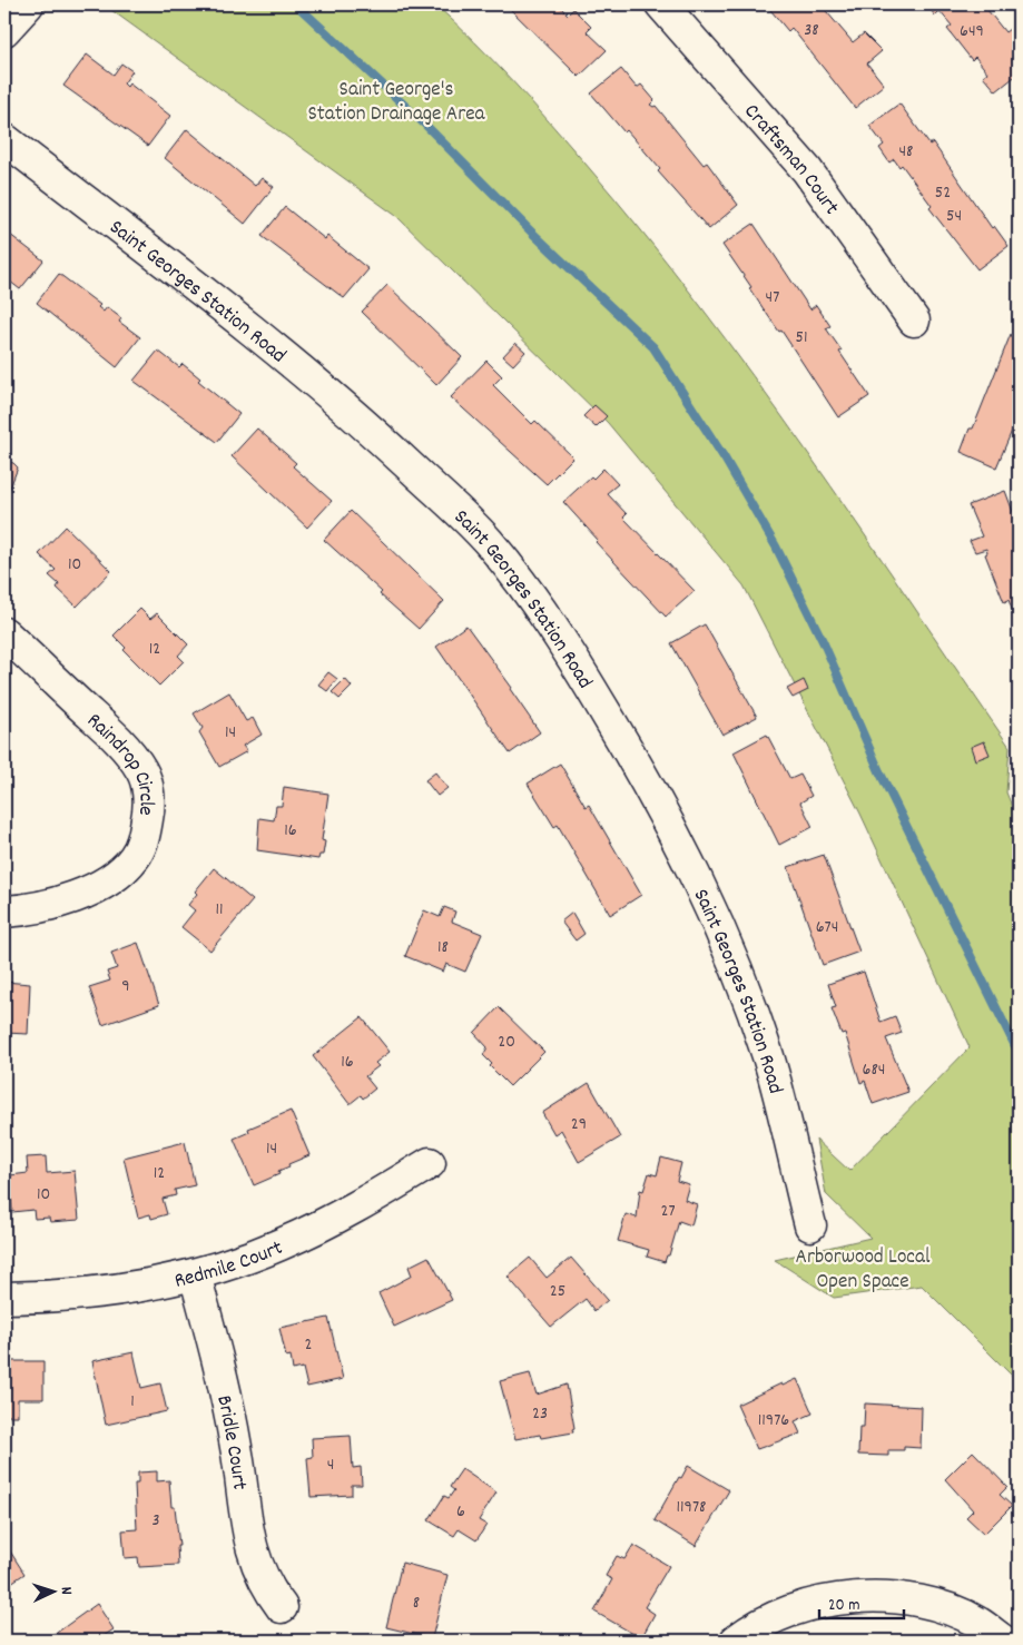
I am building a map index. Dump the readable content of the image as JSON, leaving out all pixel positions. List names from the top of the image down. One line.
{"streets":{"street":["Craftsman Court","Saint Georges Station Road","Raindrop Circle","Redmile Court","Bridle Court"]},"crossings":[["Redmile Court","Bridle Court"]],"parks":["Saint George's Station Drainage Area","Arborwood Local Open Space"],"house_numbers":["38","649","48","52","54","47","51","10","12","14","16","11","674","18","9","20","16","684","29","14","12","10","27","25","2","1","23","11976","4","11978","6","3","8"],"scale_bar":"20 m","north":"right"}
